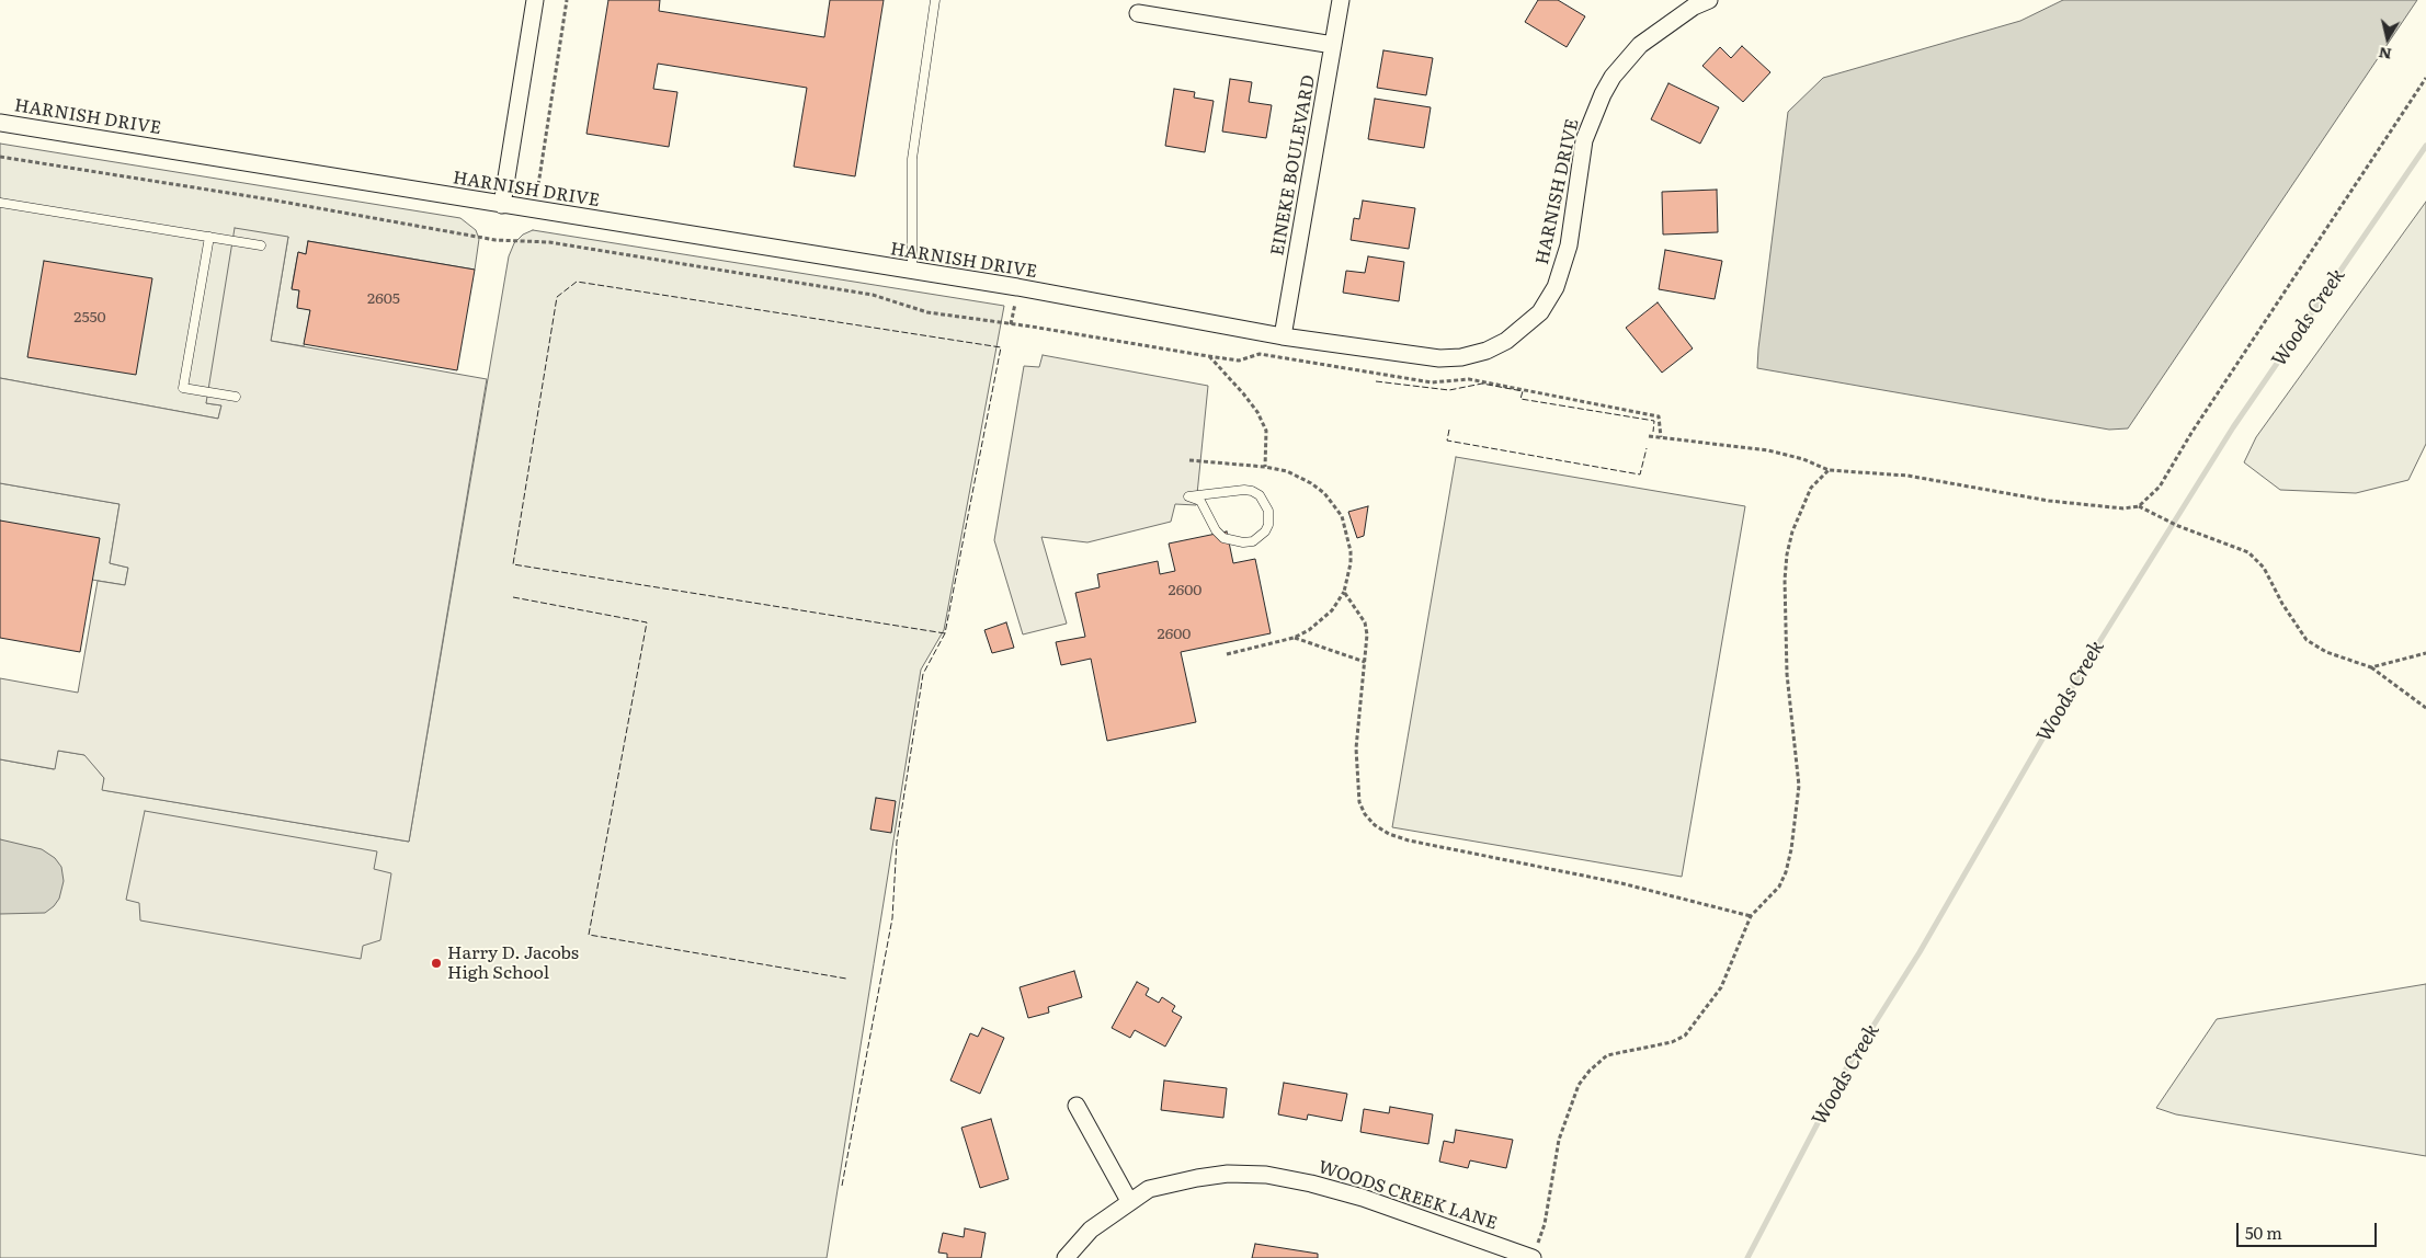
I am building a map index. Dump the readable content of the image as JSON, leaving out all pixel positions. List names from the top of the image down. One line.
{"streets":{"street":["HARNISH DRIVE","EINEKE BOULEVARD","WOODS CREEK LANE"]},"crossings":[["HARNISH DRIVE","EINEKE BOULEVARD"]],"water":["Woods Creek"],"places":["Harry D. Jacobs High School"],"house_numbers":["2605","2550","2600","2600"],"scale_bar":"50 m","north":"bottom"}
